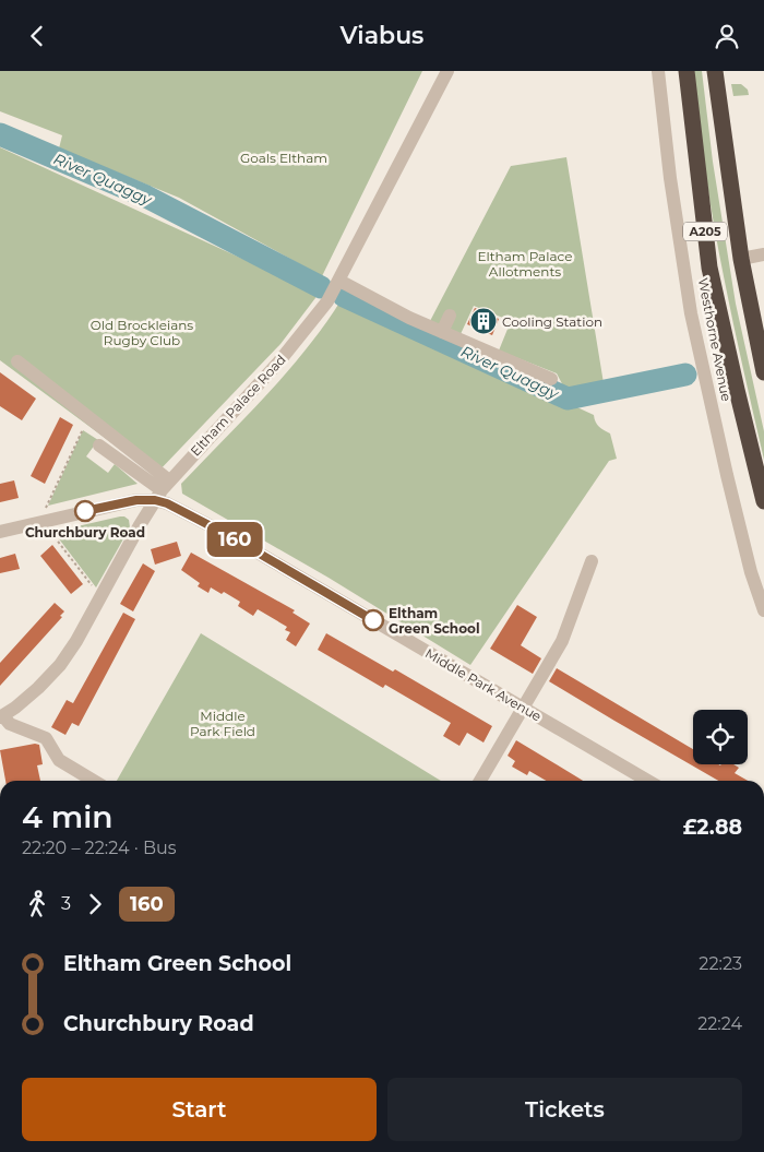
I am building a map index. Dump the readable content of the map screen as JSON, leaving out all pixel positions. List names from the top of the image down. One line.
{"streets":{"highway":["A205","Westhorne Avenue"],"street":["Eltham Palace Road","Middle Park Avenue"]},"crossings":[["Eltham Palace Road","Middle Park Avenue"]],"water":["River Quaggy"],"parks":["Goals Eltham","Eltham Palace Allotments","Old Brockleians Rugby Club","Middle Park Field"],"places":{"building":["Cooling Station"],"other":["Churchbury Road","Eltham Green School"]},"lines":["bus line 160"],"page":{"header":"Viabus","on_map":"160","heading":["4 min","22:20 – 22:24 · Bus","£2.88"],"legs":["3","160"],"list":[{"name":"Eltham Green School","value":"22:23"},{"name":"Churchbury Road","value":"22:24"}],"buttons":["Start","Tickets"]}}
